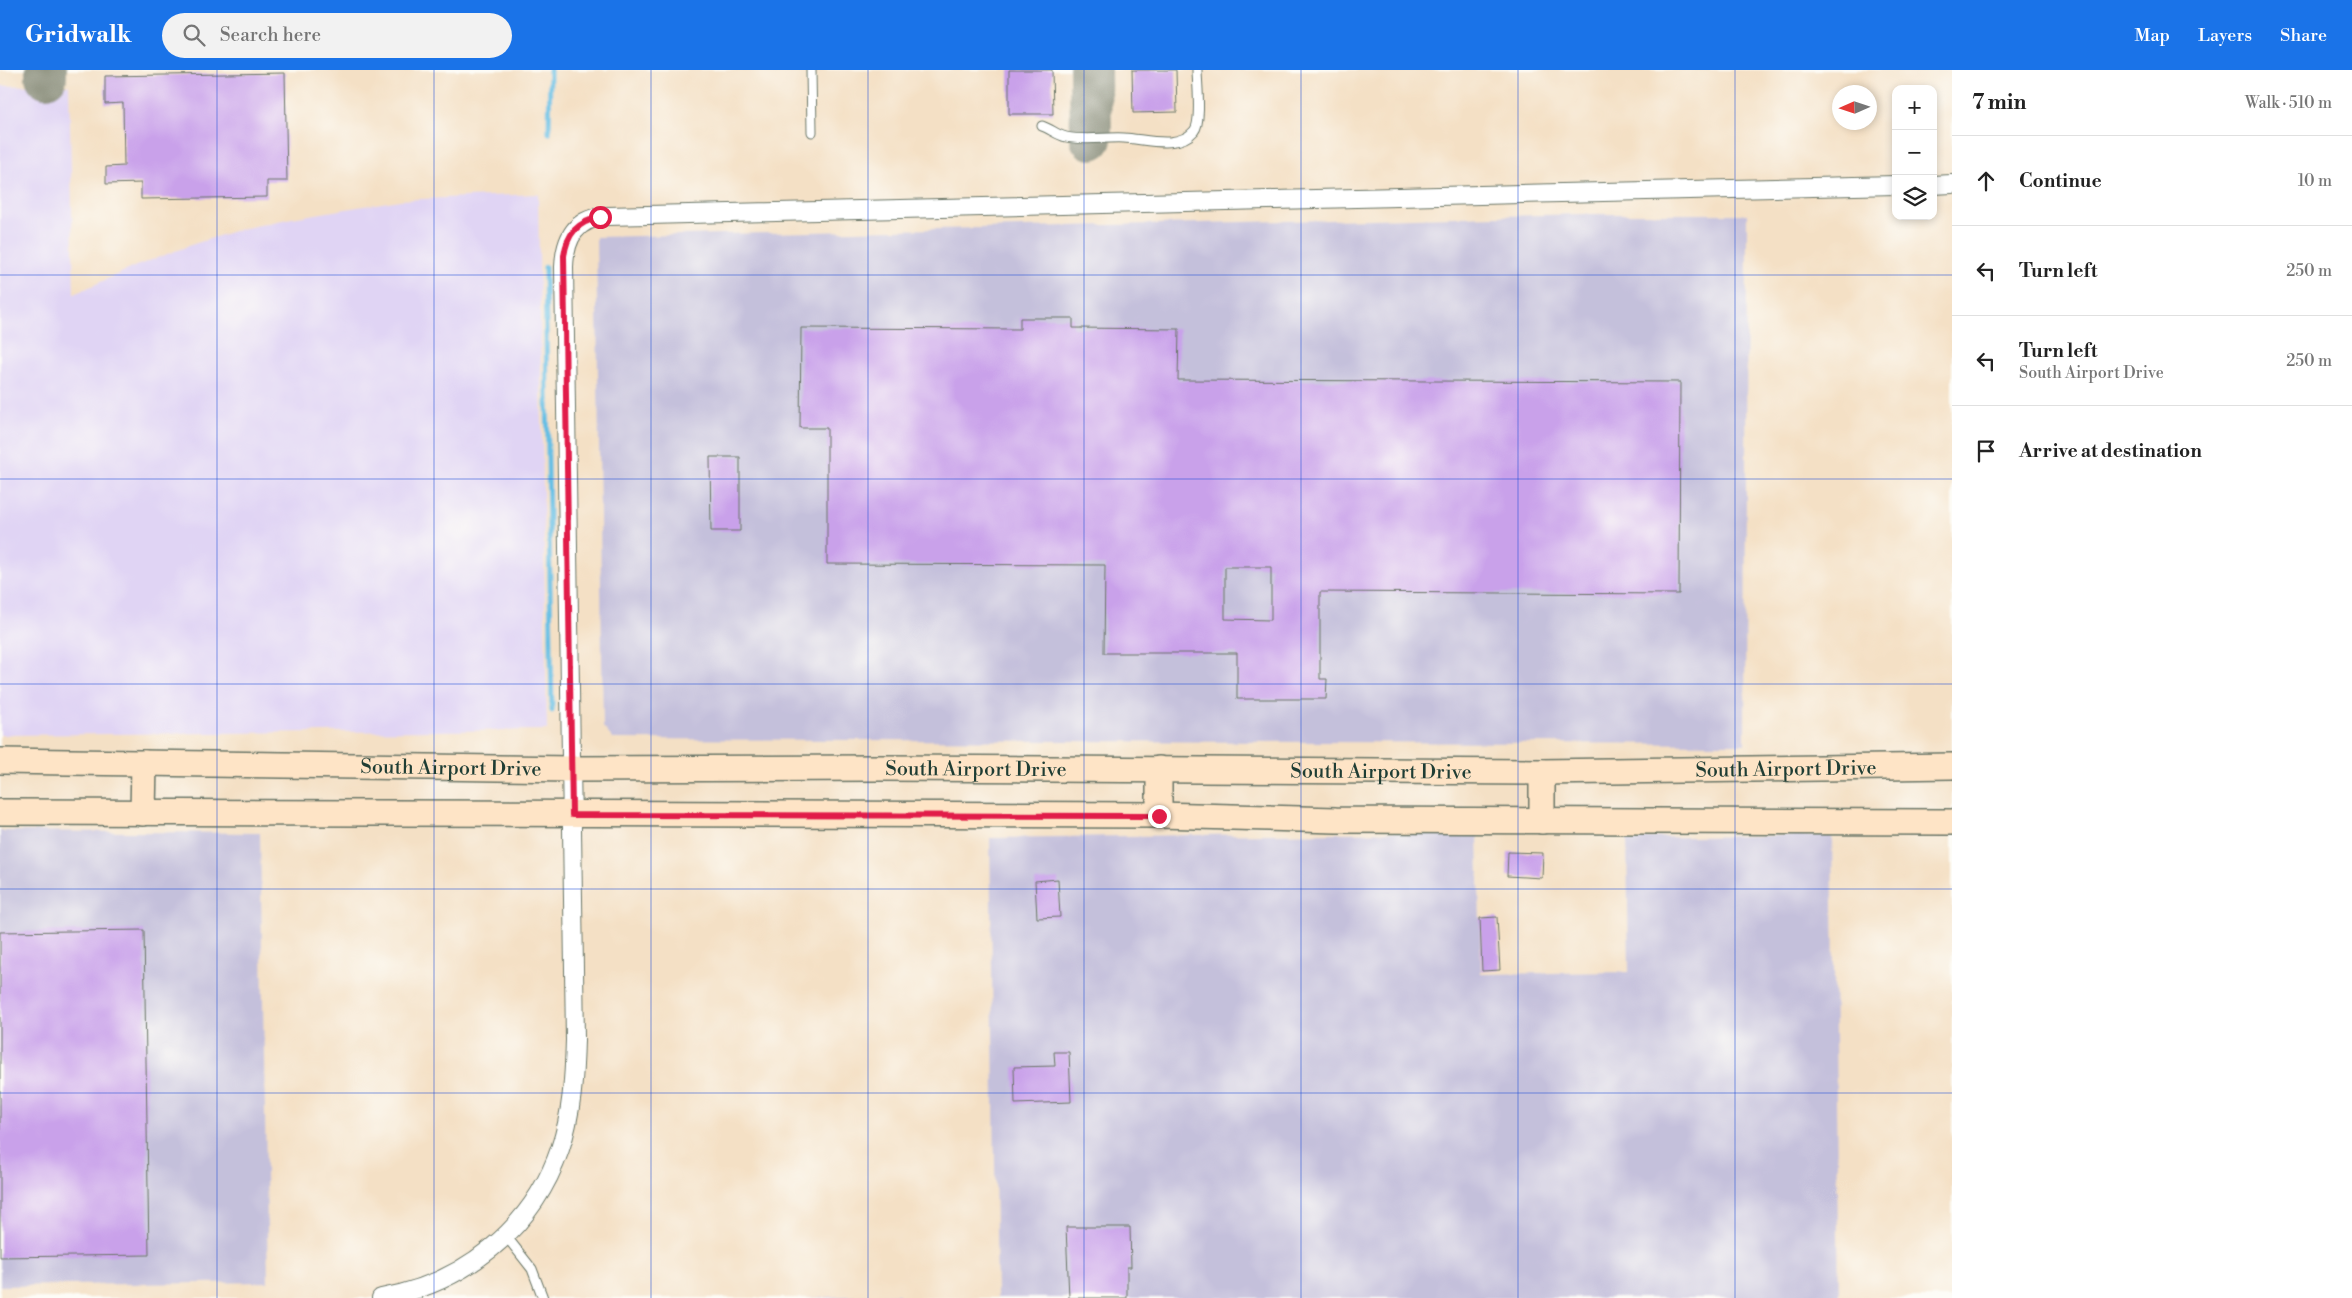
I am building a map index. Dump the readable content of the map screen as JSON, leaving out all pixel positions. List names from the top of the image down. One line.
{"streets":{"main road":["South Airport Drive"]},"north":"left","page":{"header":"Gridwalk","search":"Search here","nav":["Map","Layers","Share"],"heading":["7 min","Walk · 510 m"],"map_buttons":["+","−"],"list":[["Continue","10 m"],["Turn left","250 m"],["Turn left","South Airport Drive","250 m"],"Arrive at destination"]}}
